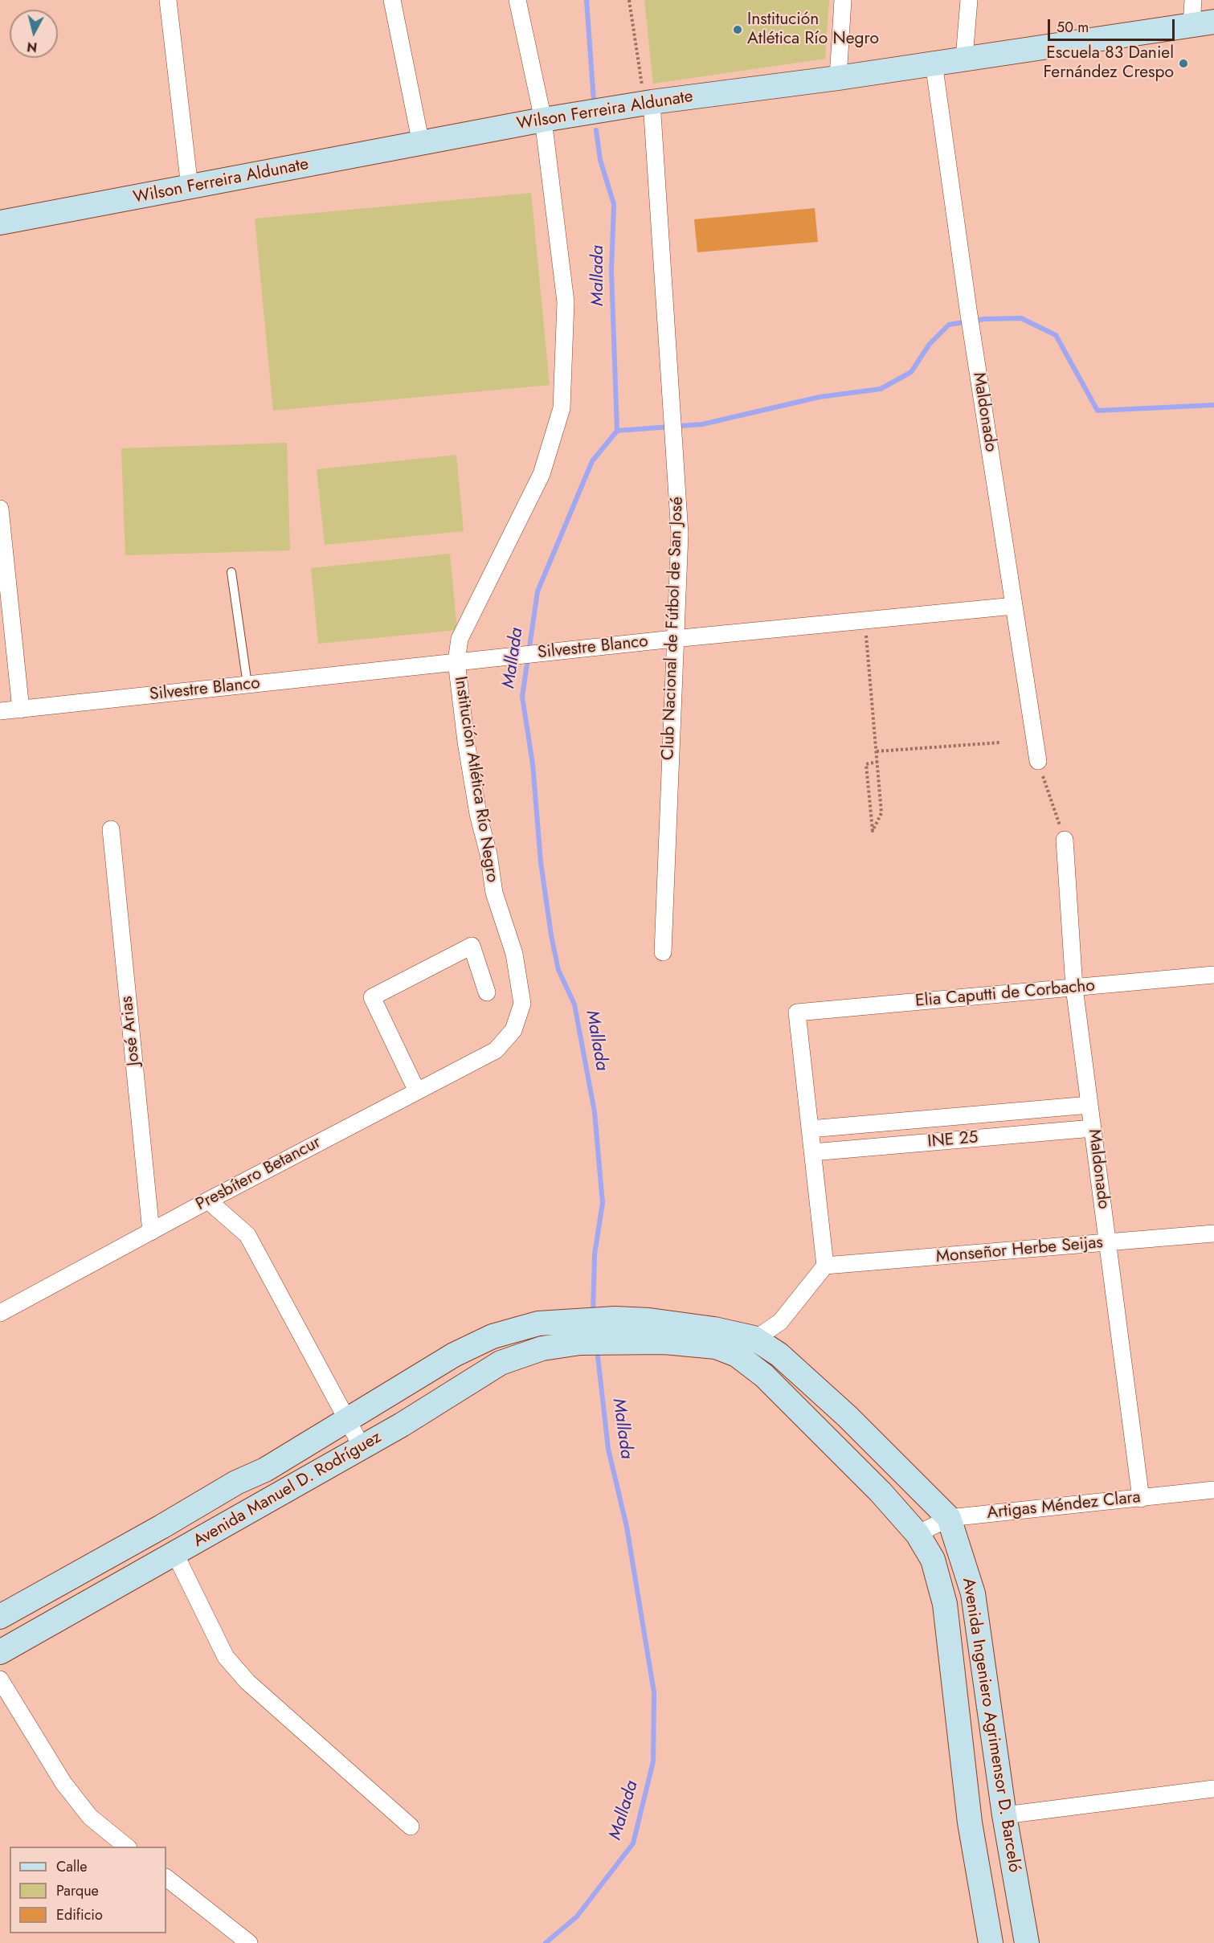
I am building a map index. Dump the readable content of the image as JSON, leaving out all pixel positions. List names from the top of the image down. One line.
{"streets":{"street":["Wilson Ferreira Aldunate","Maldonado","Club Nacional de Fútbol de San José","Silvestre Blanco","Institución Atlética Río Negro","Elia Caputti de Corbacho","José Arias","INE 25","Presbítero Betancur","Monseñor Herbe Seijas","Avenida Manuel D. Rodríguez","Artigas Méndez Clara","Avenida Ingeniero Agrimensor D. Barceló"]},"crossings":[["Wilson Ferreira Aldunate","Maldonado"],["Wilson Ferreira Aldunate","Club Nacional de Fútbol de San José"],["Wilson Ferreira Aldunate","Institución Atlética Río Negro"],["Maldonado","Silvestre Blanco"],["Maldonado","Elia Caputti de Corbacho"],["Maldonado","INE 25"],["Maldonado","Monseñor Herbe Seijas"],["Maldonado","Artigas Méndez Clara"],["Club Nacional de Fútbol de San José","Silvestre Blanco"],["Silvestre Blanco","Institución Atlética Río Negro"],["Institución Atlética Río Negro","Presbítero Betancur"],["Elia Caputti de Corbacho","INE 25"],["José Arias","Presbítero Betancur"],["Avenida Manuel D. Rodríguez","Avenida Ingeniero Agrimensor D. Barceló"],["Artigas Méndez Clara","Avenida Ingeniero Agrimensor D. Barceló"]],"water":["Mallada"],"places":["Institución Atlética Río Negro","Escuela 83 Daniel Fernández Crespo"],"legend":["Calle","Parque","Edificio"],"scale_bar":"50 m","north":"bottom"}
